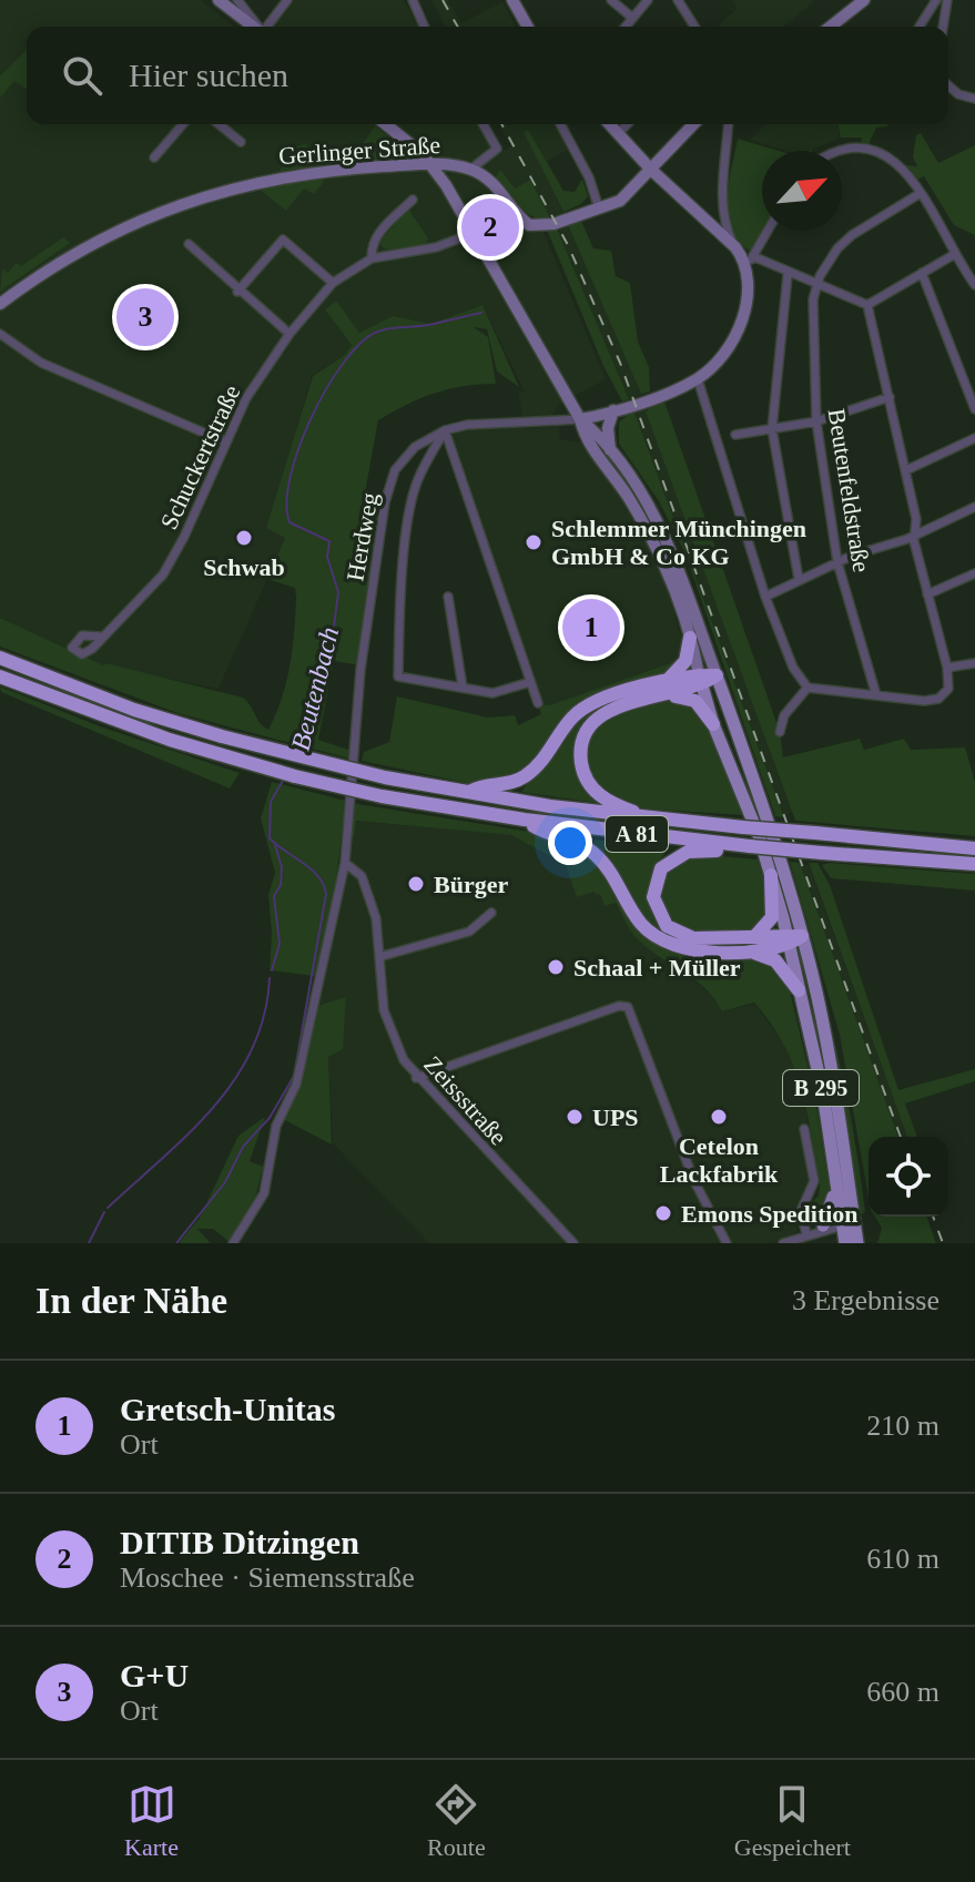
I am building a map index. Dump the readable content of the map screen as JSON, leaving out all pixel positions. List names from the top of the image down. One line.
{"streets":{"highway":["A 81"],"main road":["Gerlinger Straße","B 295"],"street":["Schuckertstraße","Beutenfeldstraße","Herdweg","Zeissstraße"]},"crossings":[["Herdweg","Zeissstraße"],["A 81","B 295"]],"water":["Beutenbach"],"places":["Schwab","Schlemmer Münchingen GmbH & Co KG","Bürger","Schaal + Müller","UPS","Cetelon Lackfabrik","Emons Spedition"],"north":"top right","page":{"search":"Hier suchen","pins":["2","3","1"],"heading":["In der Nähe","3 Ergebnisse"],"list":[{"mark":"1","name":"Gretsch-Unitas","note":"Ort","value":"210 m"},{"mark":"2","name":"DITIB Ditzingen","note":"Moschee · Siemensstraße","value":"610 m"},{"mark":"3","name":"G+U","note":"Ort","value":"660 m"}],"nav":["Karte","Route","Gespeichert"]}}
